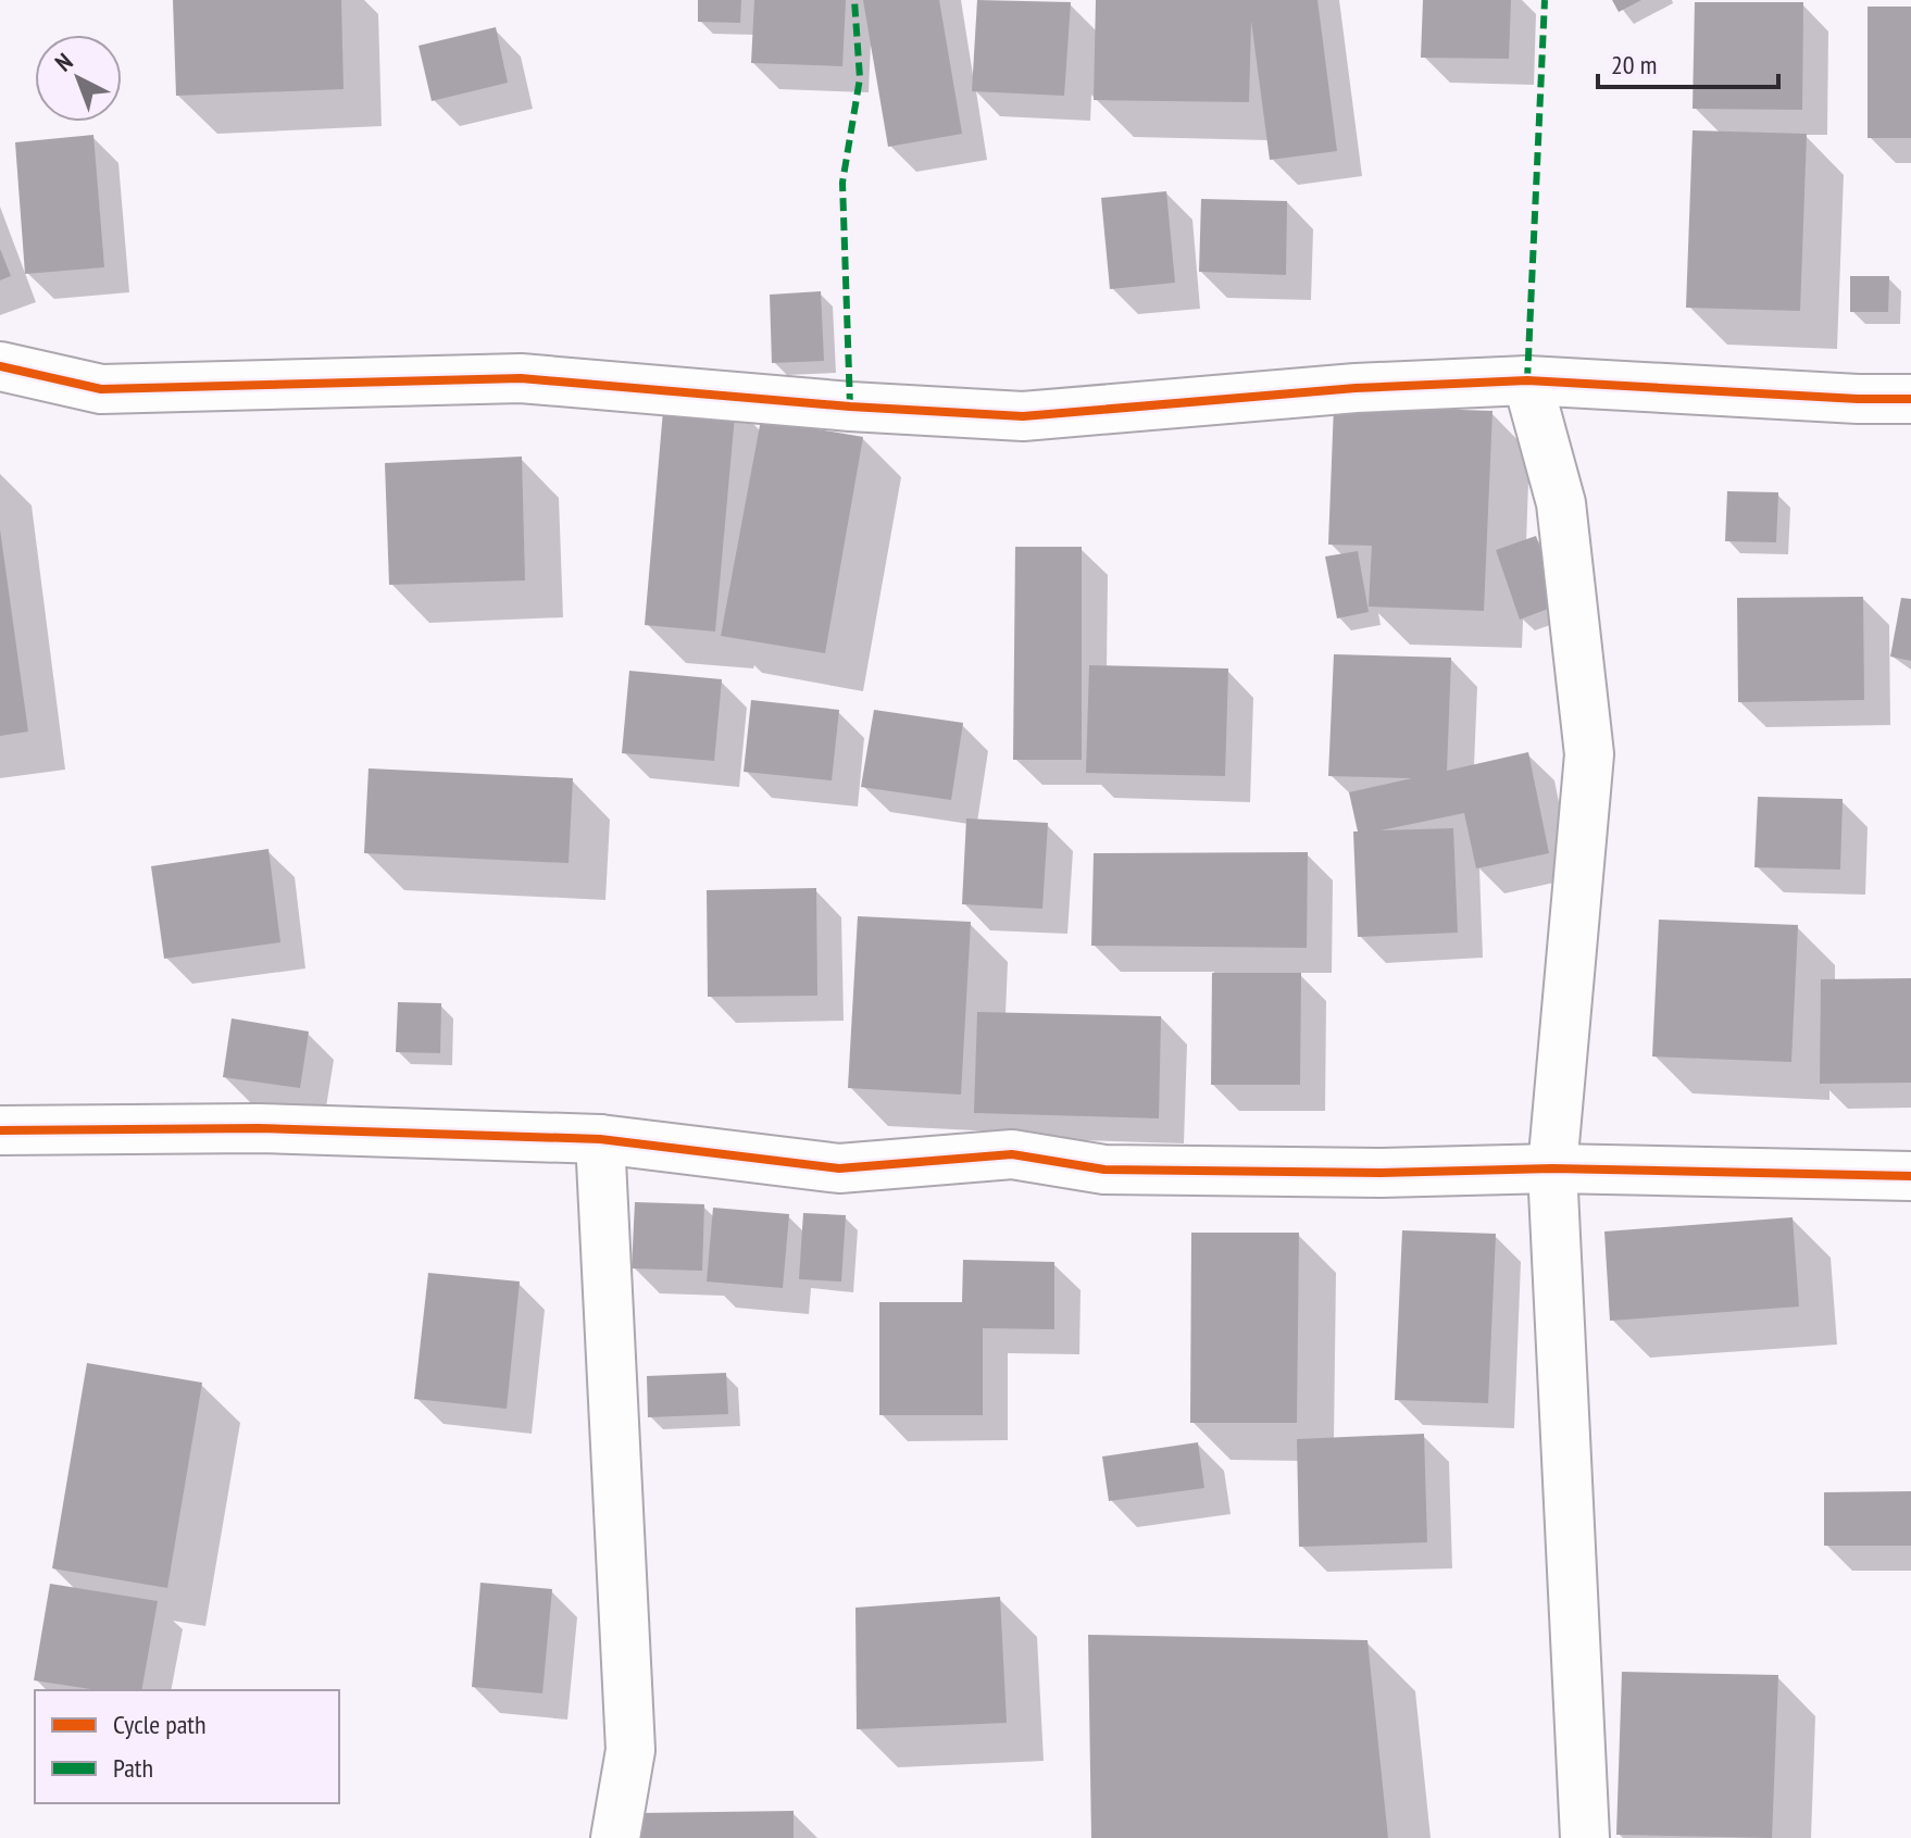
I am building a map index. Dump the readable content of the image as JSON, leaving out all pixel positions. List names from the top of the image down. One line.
{"legend":["Cycle path","Path"],"scale_bar":"20 m","north":"top left"}
